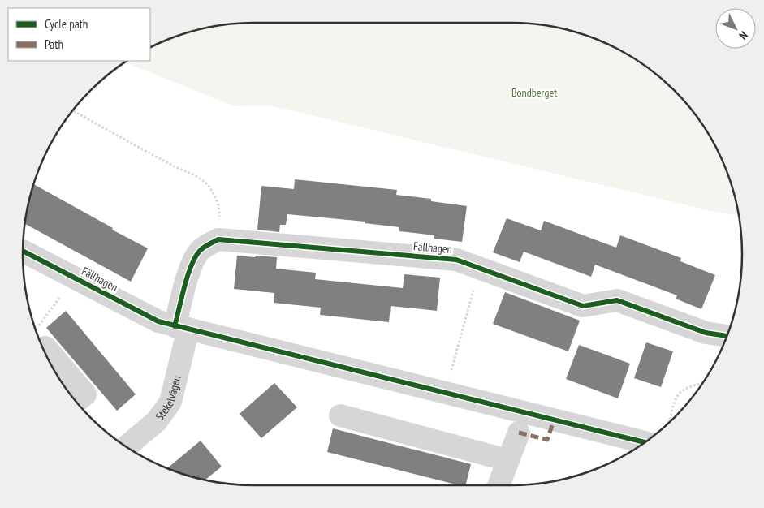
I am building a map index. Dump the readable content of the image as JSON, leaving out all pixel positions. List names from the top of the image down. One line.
{"streets":{"street":["Fällhagen","Stekelvägen"]},"crossings":[["Fällhagen","Stekelvägen"]],"parks":["Bondberget"],"legend":["Cycle path","Path"],"north":"bottom right"}
